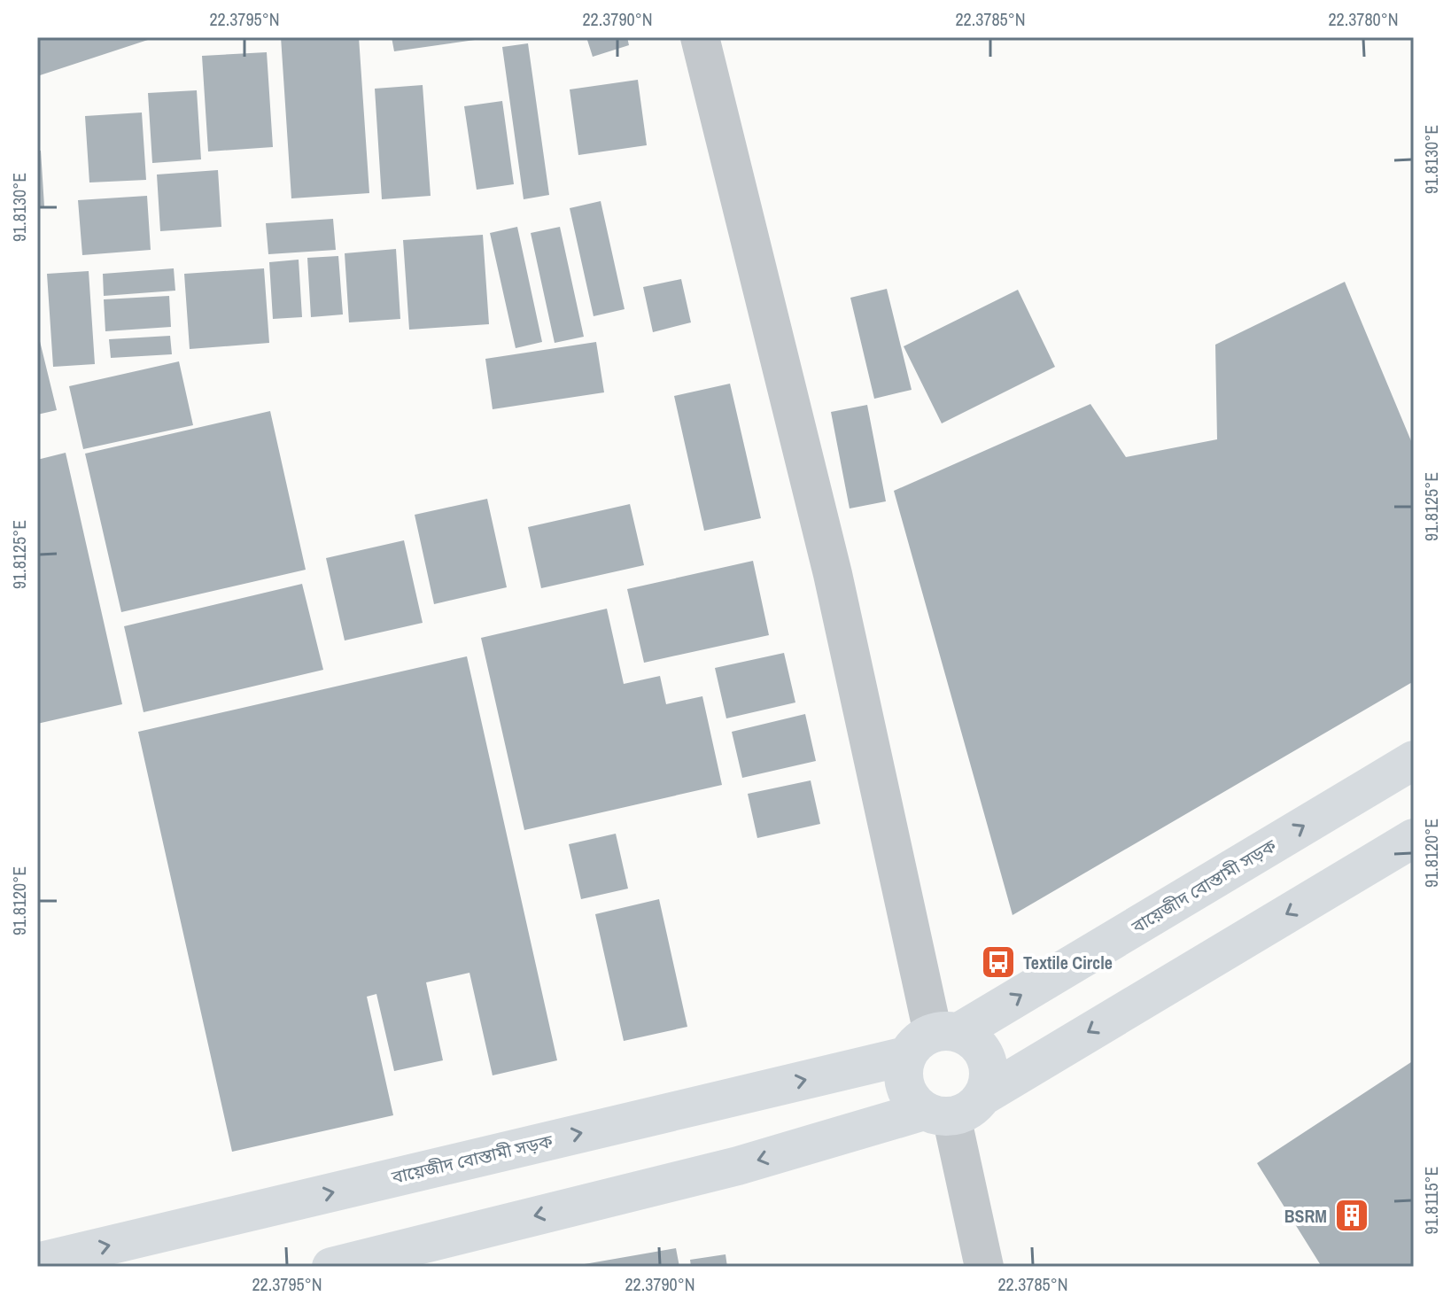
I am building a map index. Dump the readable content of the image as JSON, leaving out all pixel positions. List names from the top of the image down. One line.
{"streets":{"main road":["বায়েজীদ বোস্তামী সড়ক"]},"places":{"bus stop":["Textile Circle"],"building":["BSRM"]},"coordinates":["22.3795°N","22.3790°N","22.3785°N","22.3780°N","91.8130°E","91.8125°E","91.8120°E","91.8115°E"]}
